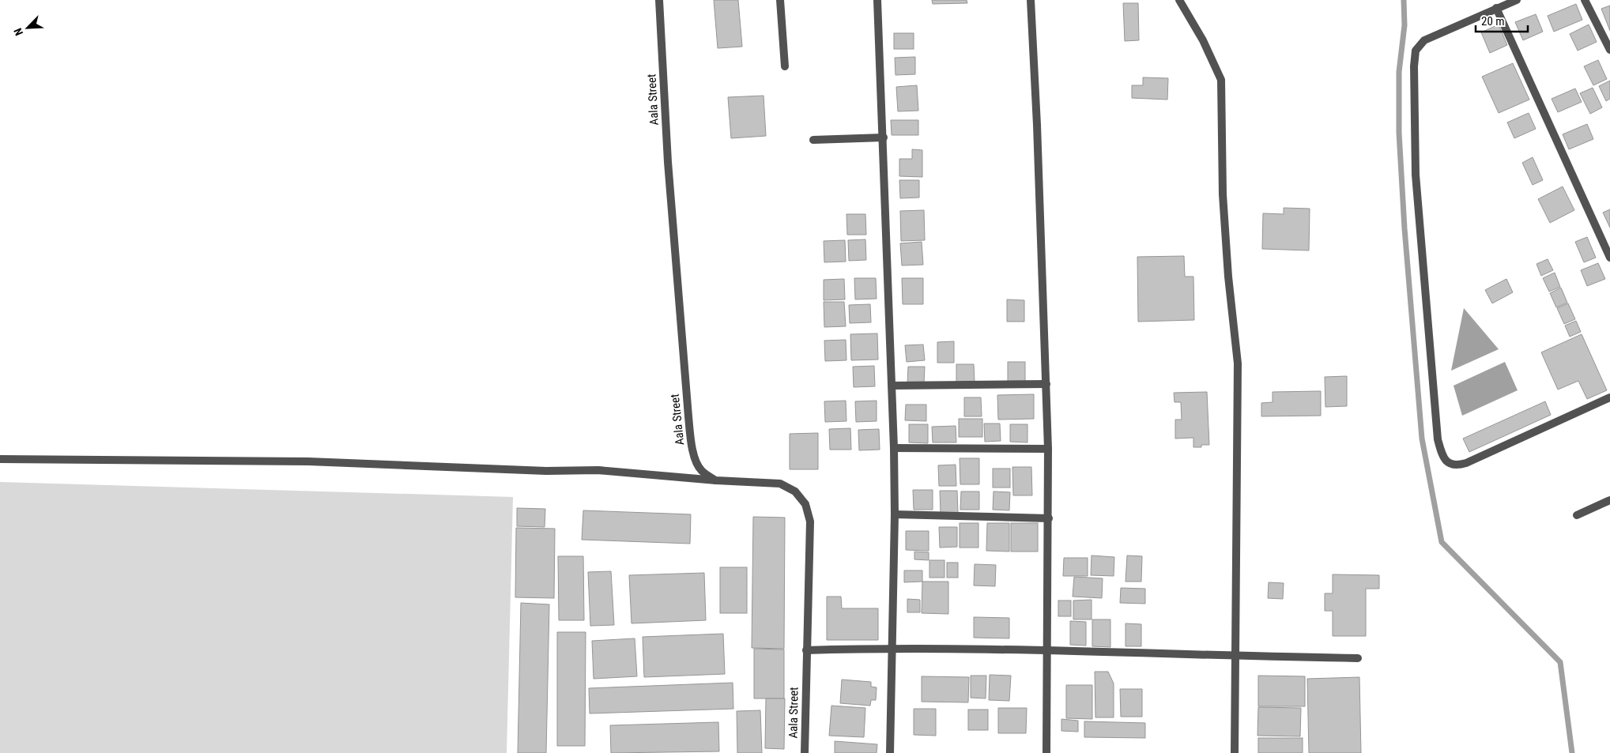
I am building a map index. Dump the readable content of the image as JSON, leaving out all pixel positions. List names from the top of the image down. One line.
{"streets":{"street":["Aala Street"]},"scale_bar":"20 m","north":"bottom left"}
